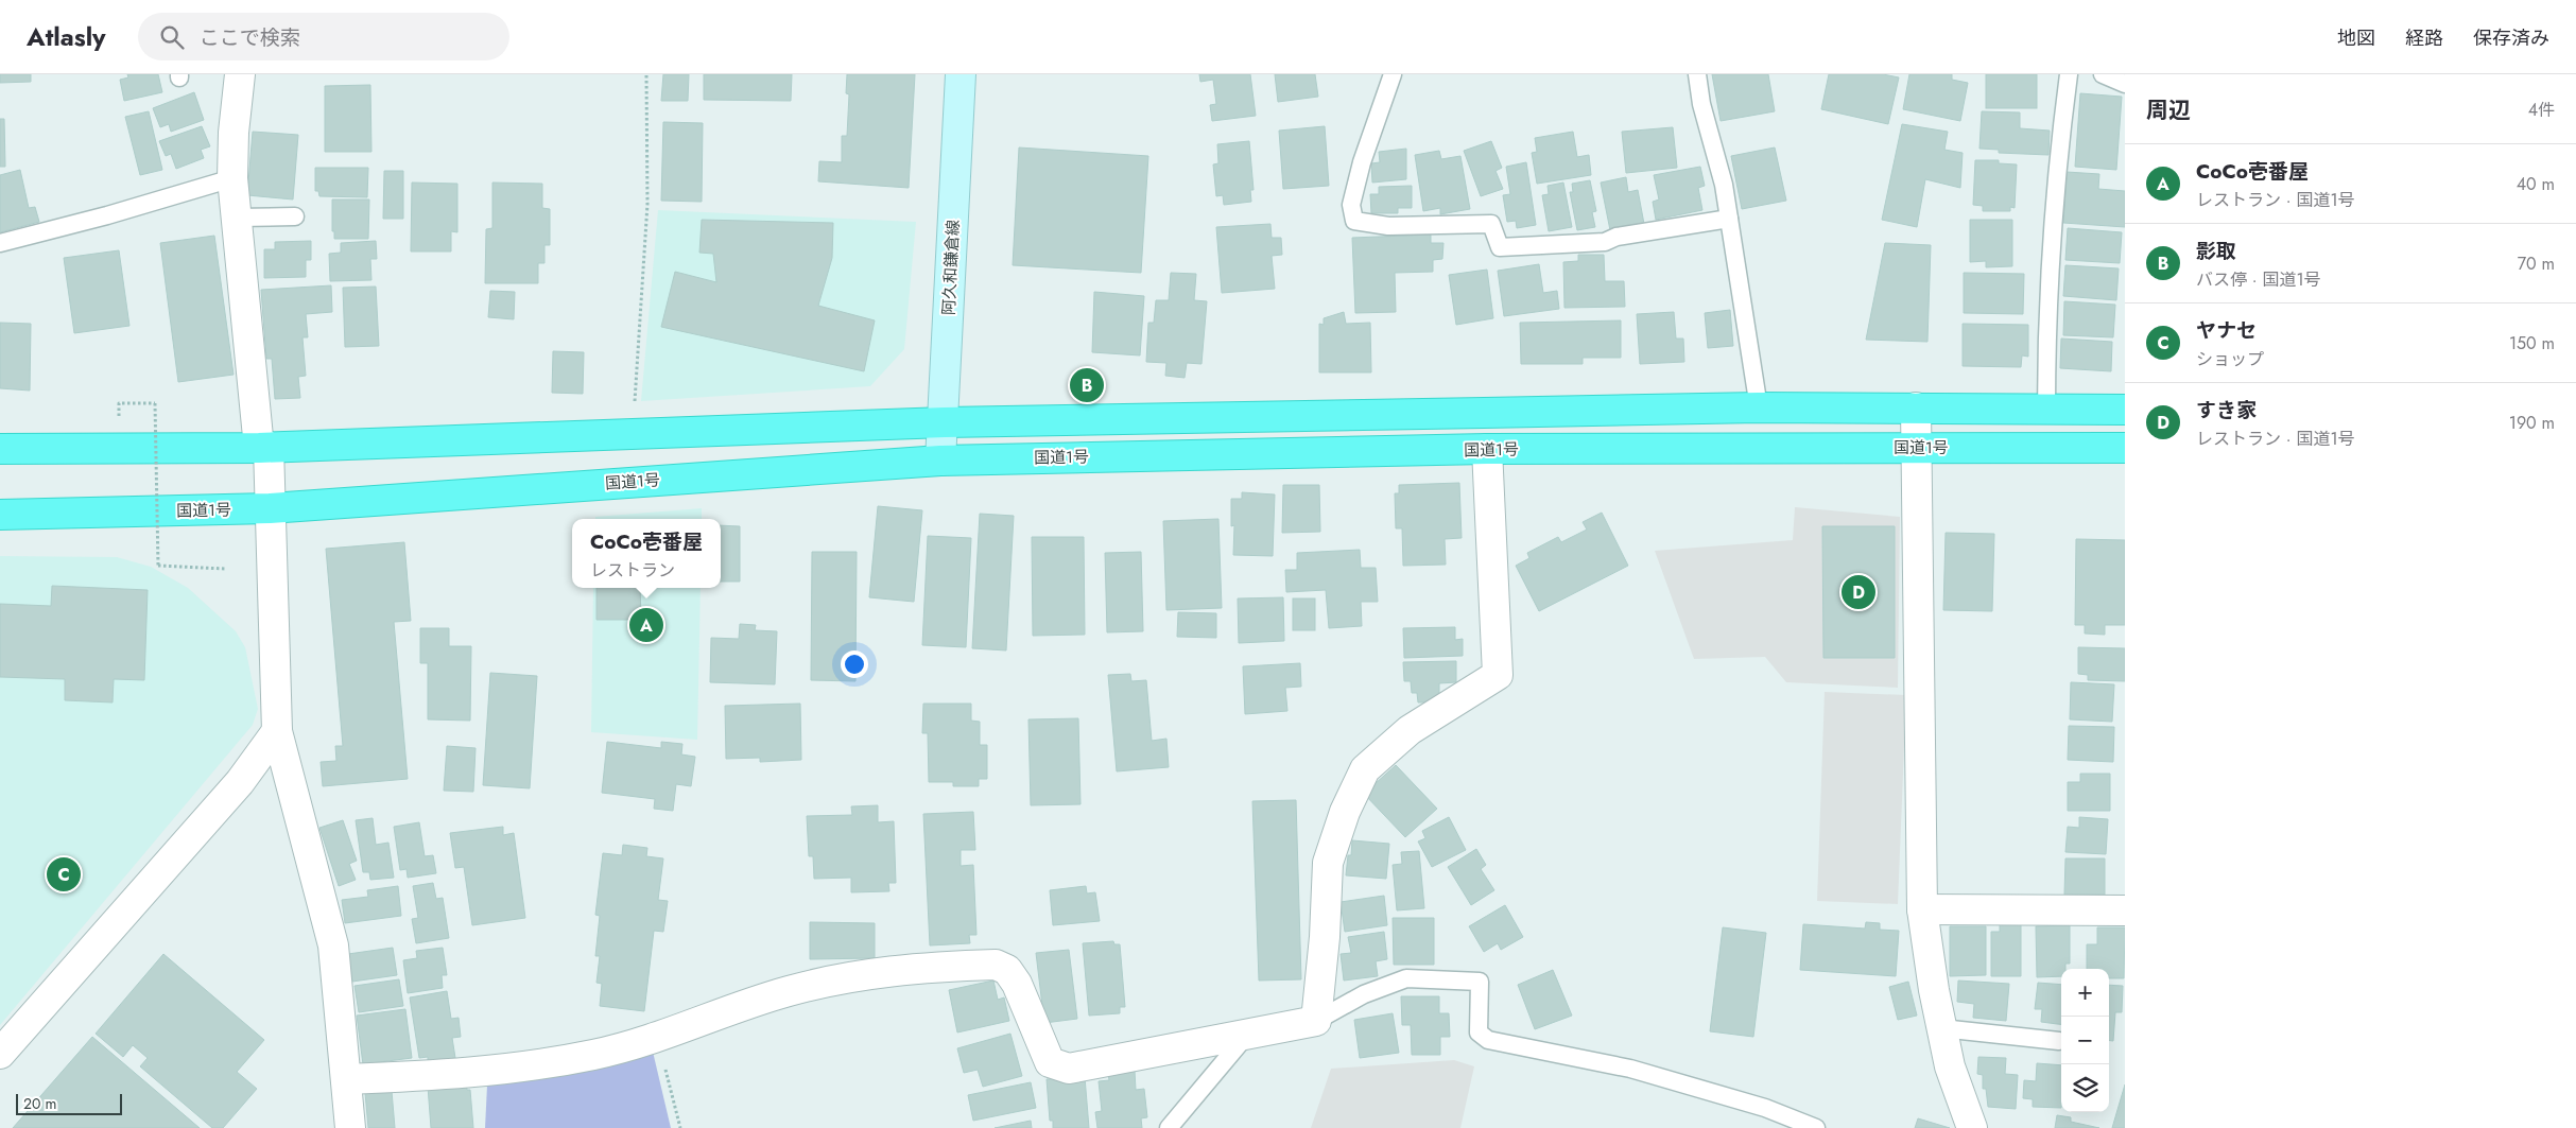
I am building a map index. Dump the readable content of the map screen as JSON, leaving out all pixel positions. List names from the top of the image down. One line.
{"streets":{"highway":["国道1号"],"main road":["阿久和鎌倉線"]},"crossings":[["阿久和鎌倉線","国道1号"]],"scale_bar":"20 m","page":{"header":"Atlasly","search":"ここで検索","nav":["地図","経路","保存済み"],"heading":["周辺","4件"],"list":[{"mark":"A","name":"CoCo壱番屋","note":"レストラン · 国道1号","value":"40 m"},{"mark":"B","name":"影取","note":"バス停 · 国道1号","value":"70 m"},{"mark":"C","name":"ヤナセ","note":"ショップ","value":"150 m"},{"mark":"D","name":"すき家","note":"レストラン · 国道1号","value":"190 m"}],"pins":["B","D","A","C"],"popup":["CoCo壱番屋","レストラン"],"map_buttons":["+","−"],"scale":"20 m"}}
